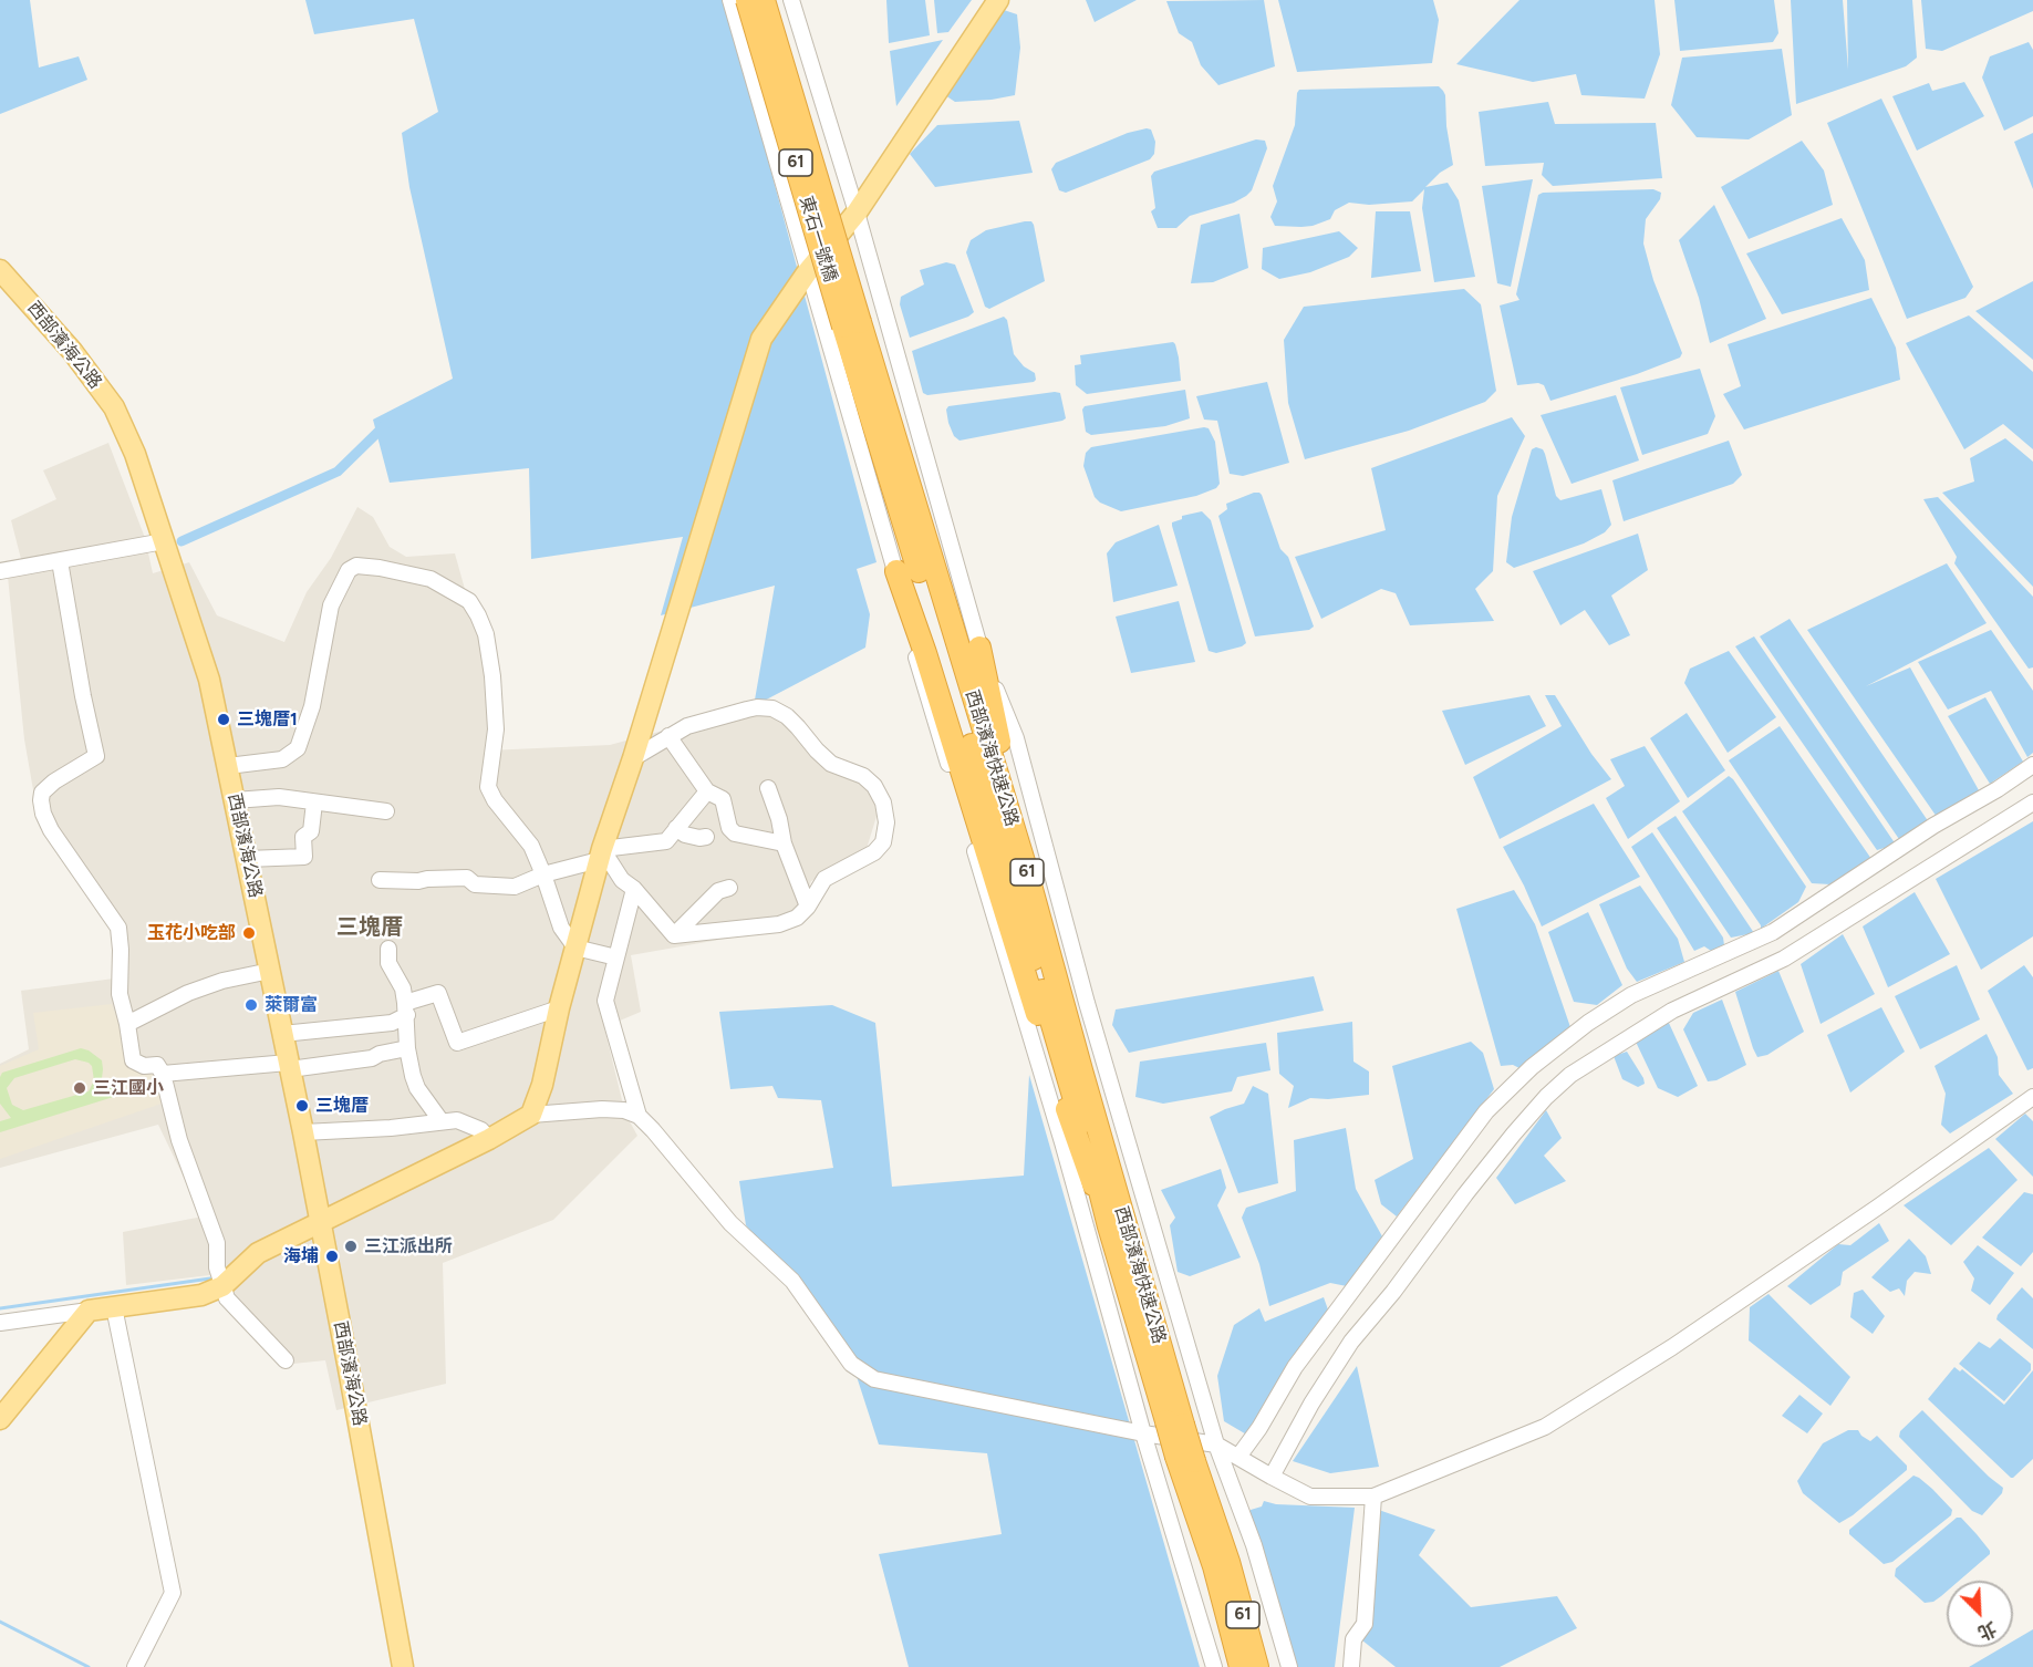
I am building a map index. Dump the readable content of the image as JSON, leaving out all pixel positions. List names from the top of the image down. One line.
{"streets":{"highway":["61","東石一號橋","西部濱海快速公路"],"main road":["西部濱海公路"]},"crossings":[["61","西部濱海快速公路"],["東石一號橋","西部濱海快速公路"]],"districts":["三塊厝"],"places":["三塊厝1","玉花小吃部","萊爾富","三江國小","三塊厝","三江派出所","海埔"],"north":"bottom right"}
